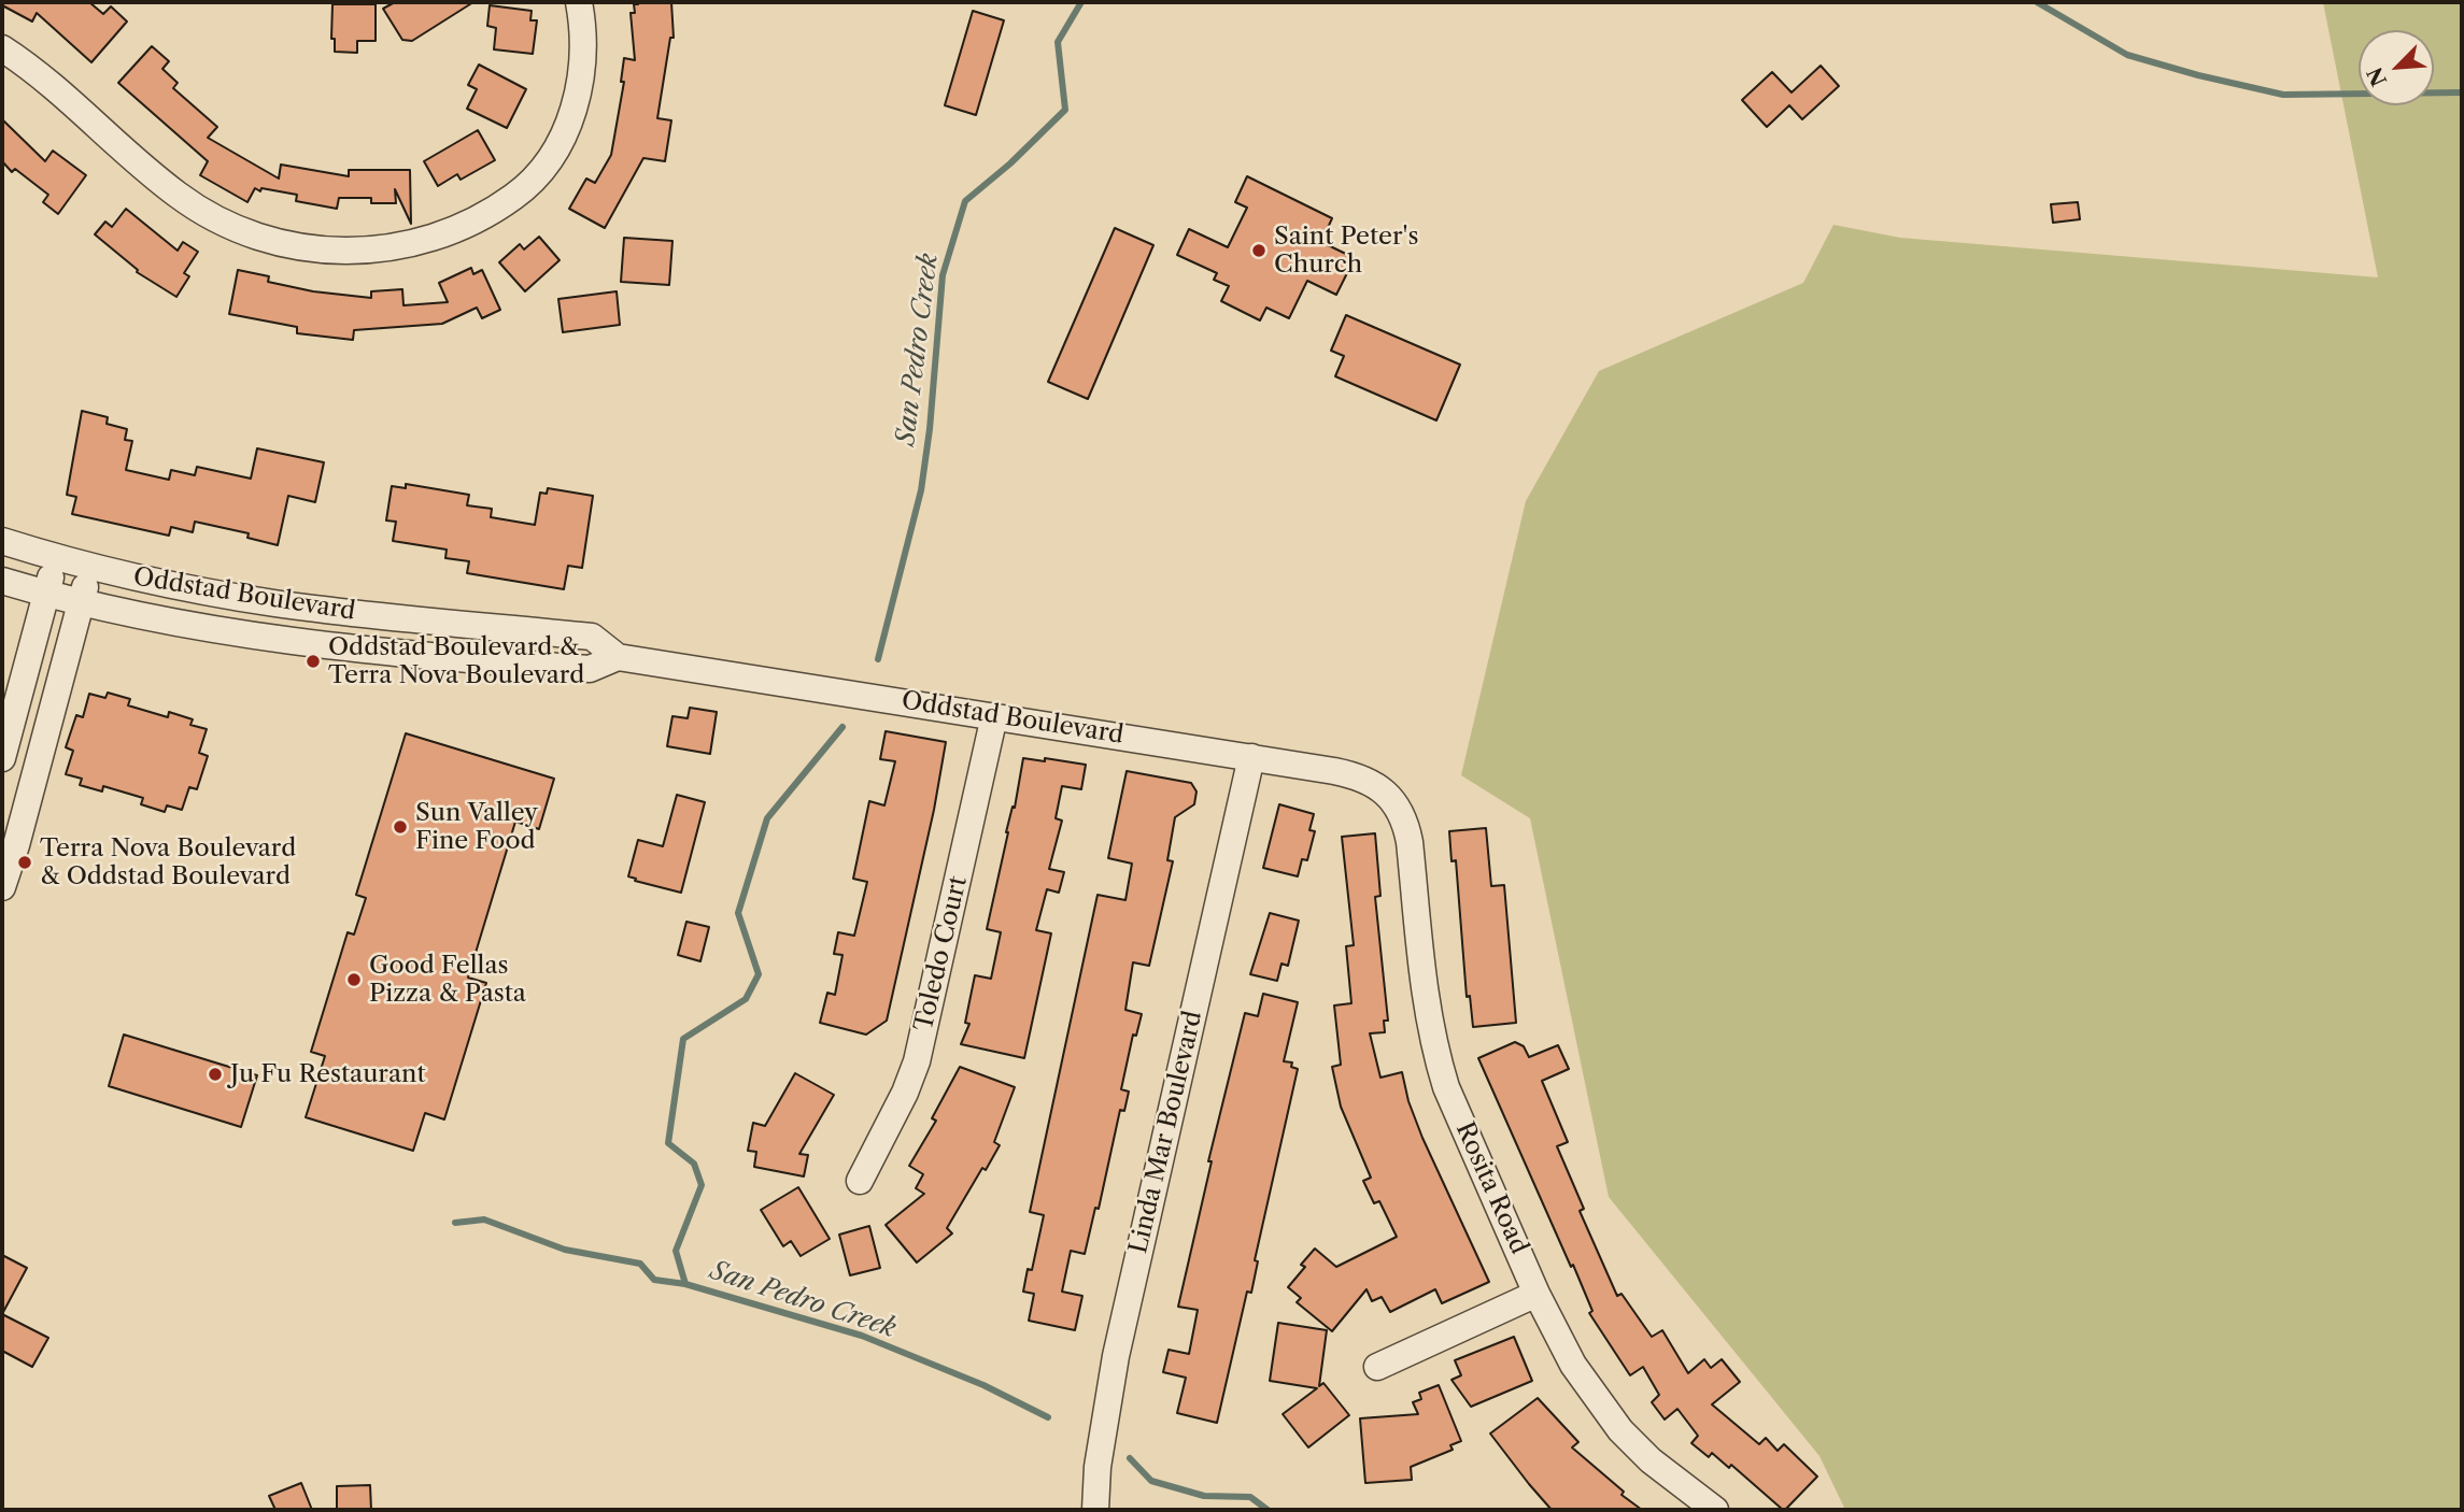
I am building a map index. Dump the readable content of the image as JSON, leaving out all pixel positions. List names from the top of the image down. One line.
{"streets":{"street":["Oddstad Boulevard","Toledo Court","Linda Mar Boulevard","Rosita Road"]},"crossings":[["Oddstad Boulevard","Toledo Court"],["Oddstad Boulevard","Linda Mar Boulevard"],["Oddstad Boulevard","Rosita Road"]],"water":["San Pedro Creek"],"places":["Saint Peter's Church","Oddstad Boulevard & Terra Nova Boulevard","Sun Valley Fine Food","Terra Nova Boulevard & Oddstad Boulevard","Good Fellas Pizza & Pasta","Ju Fu Restaurant"],"north":"bottom left"}
